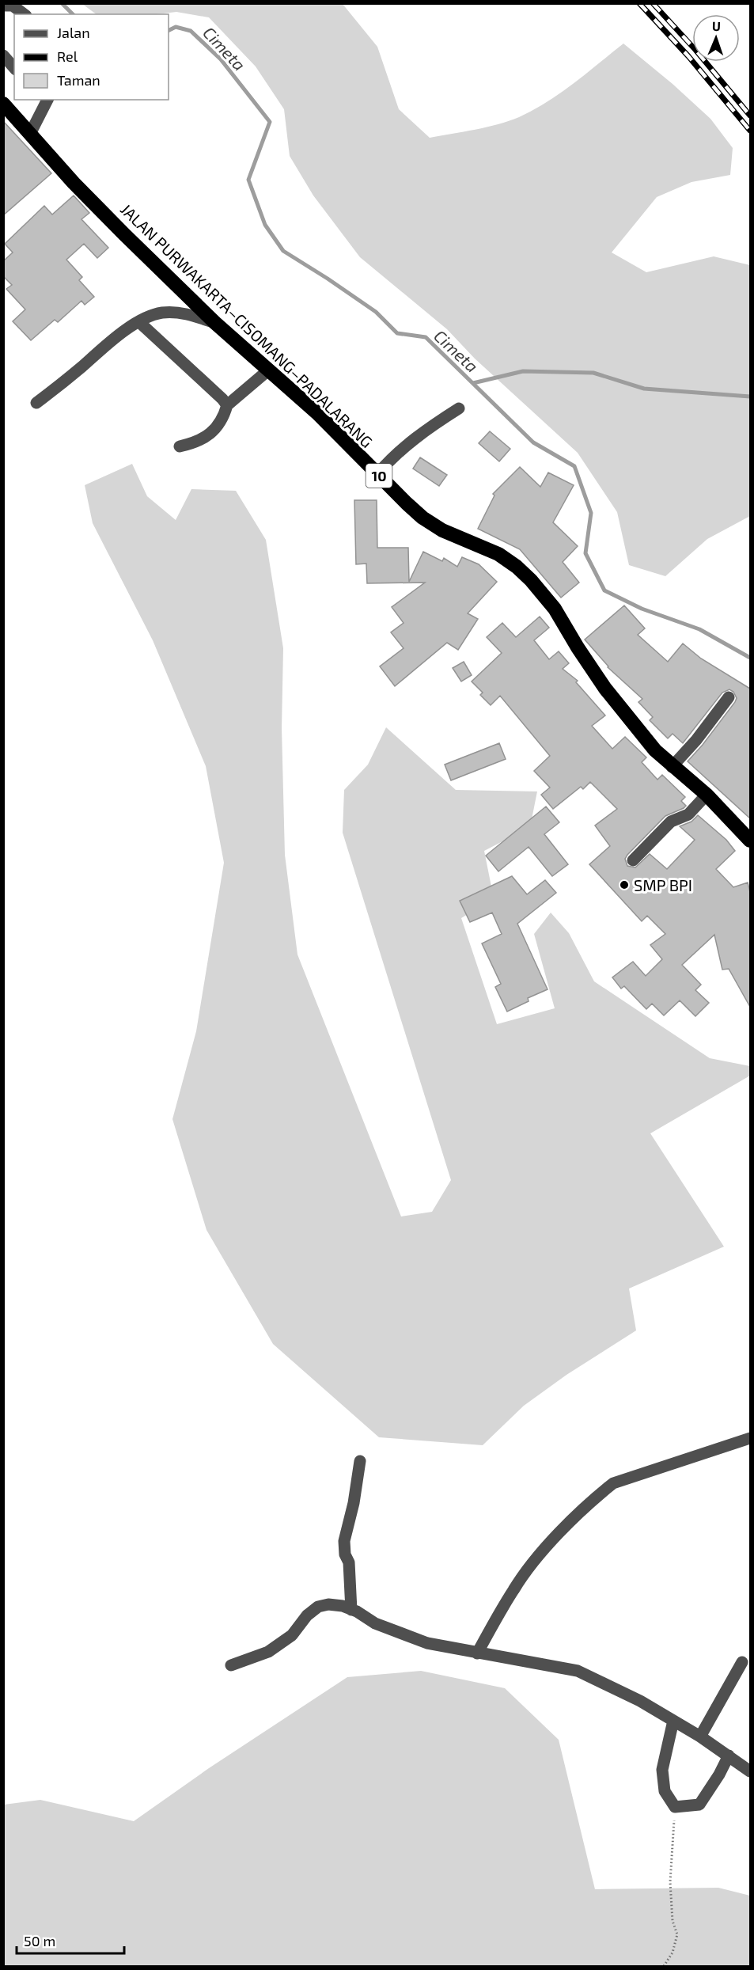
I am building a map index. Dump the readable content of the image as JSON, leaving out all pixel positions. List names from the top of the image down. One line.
{"streets":{"highway":["JALAN PURWAKARTA–CISOMANG–PADALARANG","10"]},"water":["Cimeta"],"places":["SMP BPI"],"legend":["Jalan","Rel","Taman"],"scale_bar":"50 m","north":"top"}
